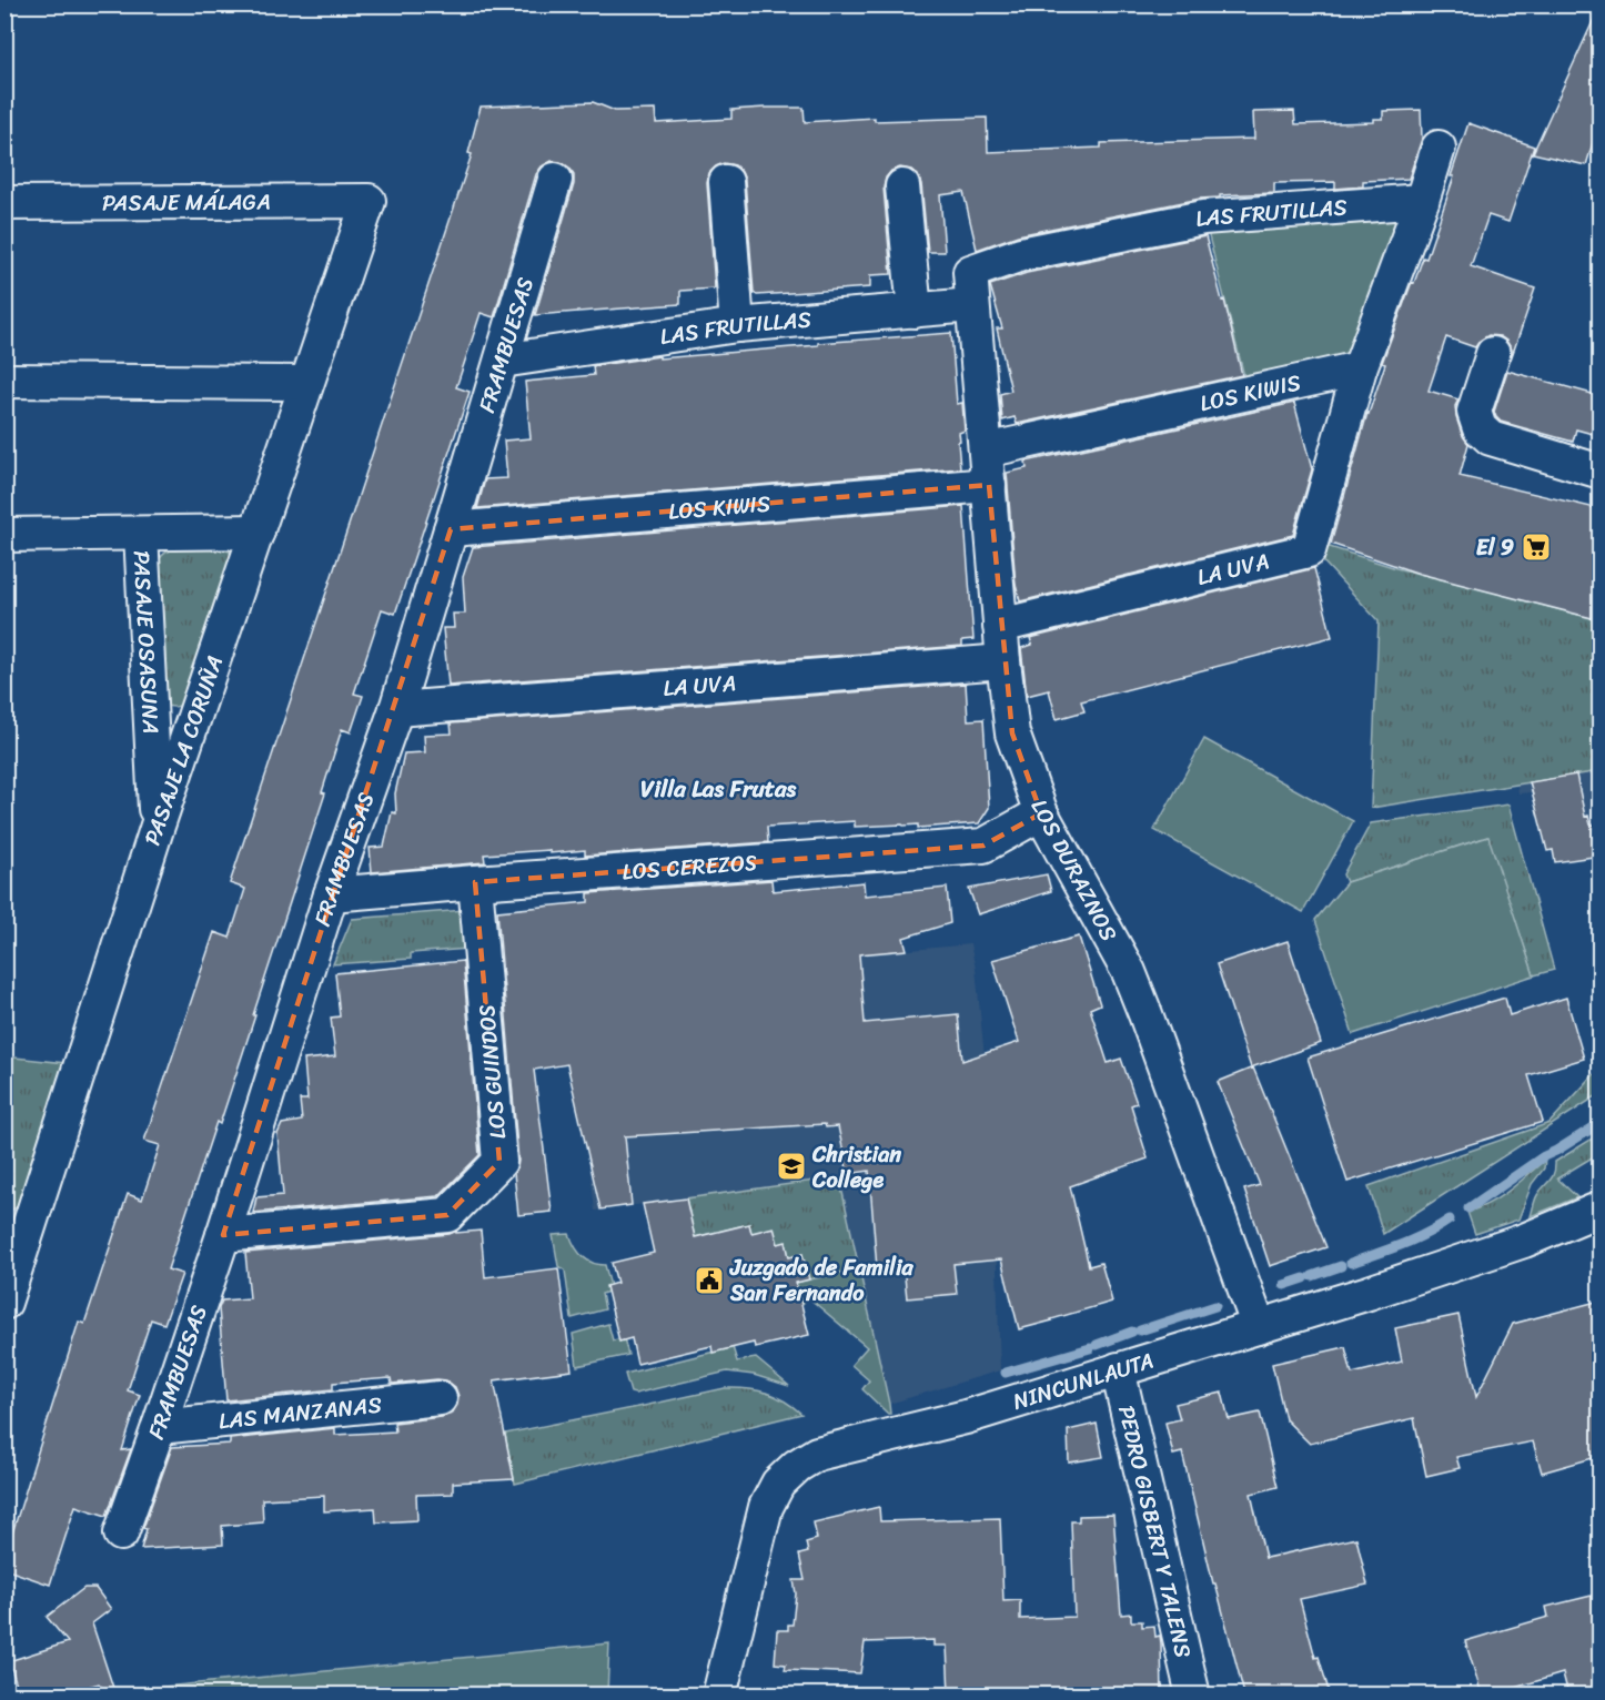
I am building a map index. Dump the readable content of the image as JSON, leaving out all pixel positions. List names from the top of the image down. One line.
{"streets":{"street":["PASAJE MÁLAGA","LAS FRUTILLAS","FRAMBUESAS","LOS KIWIS","LA UVA","PASAJE OSASUNA","PASAJE LA CORUÑA","LOS CEREZOS","LOS DURAZNOS","LOS GUINDOS","NINCUNLAUTA","LAS MANZANAS","PEDRO GISBERT Y TALENS"]},"crossings":[["PASAJE MÁLAGA","PASAJE LA CORUÑA"],["LAS FRUTILLAS","FRAMBUESAS"],["LAS FRUTILLAS","LOS DURAZNOS"],["FRAMBUESAS","LOS KIWIS"],["FRAMBUESAS","LA UVA"],["FRAMBUESAS","LOS CEREZOS"],["FRAMBUESAS","LOS GUINDOS"],["FRAMBUESAS","LAS MANZANAS"],["LOS KIWIS","LA UVA"],["LOS KIWIS","LOS DURAZNOS"],["LA UVA","LOS DURAZNOS"],["PASAJE OSASUNA","PASAJE LA CORUÑA"],["LOS CEREZOS","LOS DURAZNOS"],["LOS CEREZOS","LOS GUINDOS"],["LOS DURAZNOS","NINCUNLAUTA"],["NINCUNLAUTA","PEDRO GISBERT Y TALENS"]],"districts":["Villa Las Frutas"],"places":{"supermarket":["El 9"],"school or university":["Christian College"],"public building":["Juzgado de Familia San Fernando"]}}
